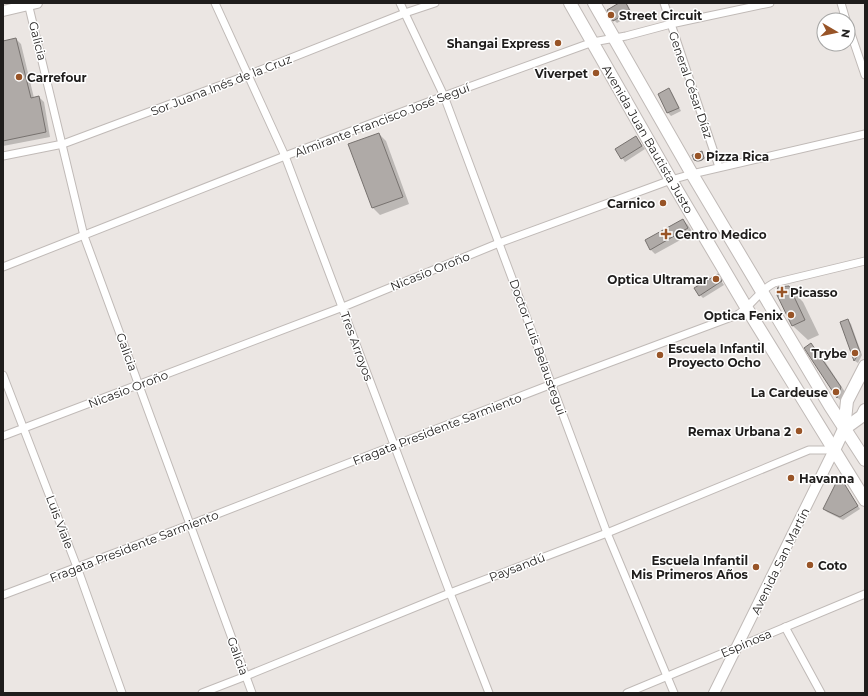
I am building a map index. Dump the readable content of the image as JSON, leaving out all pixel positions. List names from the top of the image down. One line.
{"streets":{"main road":["Avenida Juan Bautista Justo","Avenida San Martín"],"street":["Galicia","Sor Juana Inés de la Cruz","General César Díaz","Almirante Francisco José Seguí","Nicasio Oroño","Tres Arroyos","Doctor Luis Belaustegui","Fragata Presidente Sarmiento","Luis Viale","Paysandú","Espinosa"]},"crossings":[["Galicia","Sor Juana Inés de la Cruz"],["Galicia","Almirante Francisco José Seguí"],["Galicia","Nicasio Oroño"],["Galicia","Fragata Presidente Sarmiento"],["Galicia","Paysandú"],["Sor Juana Inés de la Cruz","Tres Arroyos"],["Sor Juana Inés de la Cruz","Doctor Luis Belaustegui"],["General César Díaz","Almirante Francisco José Seguí"],["General César Díaz","Nicasio Oroño"],["Almirante Francisco José Seguí","Avenida Juan Bautista Justo"],["Almirante Francisco José Seguí","Tres Arroyos"],["Almirante Francisco José Seguí","Doctor Luis Belaustegui"],["Avenida Juan Bautista Justo","Nicasio Oroño"],["Avenida Juan Bautista Justo","Fragata Presidente Sarmiento"],["Avenida Juan Bautista Justo","Avenida San Martín"],["Avenida Juan Bautista Justo","Paysandú"],["Nicasio Oroño","Tres Arroyos"],["Nicasio Oroño","Doctor Luis Belaustegui"],["Nicasio Oroño","Luis Viale"],["Tres Arroyos","Fragata Presidente Sarmiento"],["Tres Arroyos","Paysandú"],["Doctor Luis Belaustegui","Fragata Presidente Sarmiento"],["Doctor Luis Belaustegui","Paysandú"],["Doctor Luis Belaustegui","Espinosa"],["Fragata Presidente Sarmiento","Luis Viale"],["Avenida San Martín","Paysandú"],["Avenida San Martín","Espinosa"]],"places":{"other":["Street Circuit","Shangai Express","Viverpet","Carrefour","Pizza Rica","Carnico","Optica Ultramar","Optica Fenix","Trybe","Escuela Infantil Proyecto Ocho","La Cardeuse","Remax Urbana 2","Havanna","Coto","Escuela Infantil Mis Primeros Años"],"health":["Centro Medico","Picasso"]},"north":"right"}
